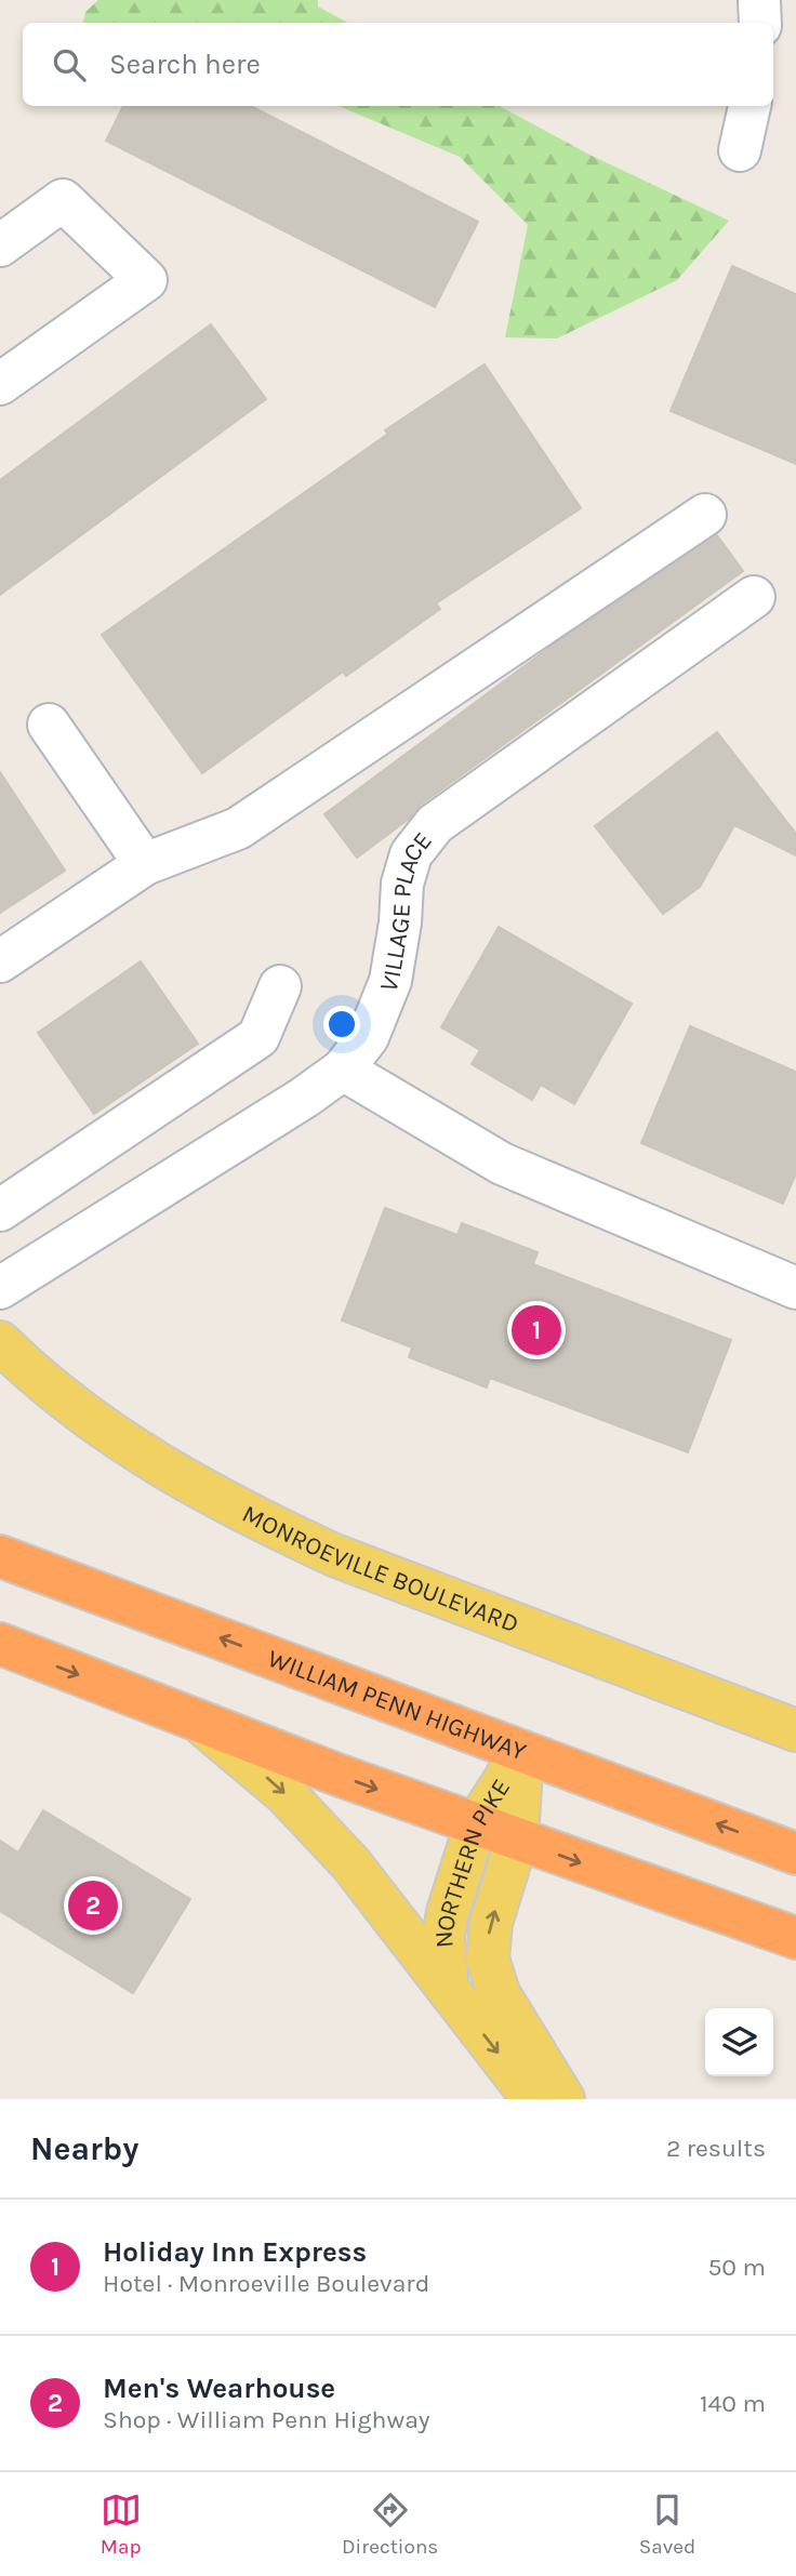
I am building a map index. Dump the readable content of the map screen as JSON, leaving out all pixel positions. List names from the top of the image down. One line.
{"streets":{"highway":["WILLIAM PENN HIGHWAY"],"main road":["MONROEVILLE BOULEVARD","NORTHERN PIKE"],"street":["VILLAGE PLACE"]},"crossings":[["WILLIAM PENN HIGHWAY","NORTHERN PIKE"]],"page":{"search":"Search here","pins":["1","2"],"heading":["Nearby","2 results"],"list":[{"mark":"1","name":"Holiday Inn Express","note":"Hotel · Monroeville Boulevard","value":"50 m"},{"mark":"2","name":"Men's Wearhouse","note":"Shop · William Penn Highway","value":"140 m"}],"nav":["Map","Directions","Saved"]}}
